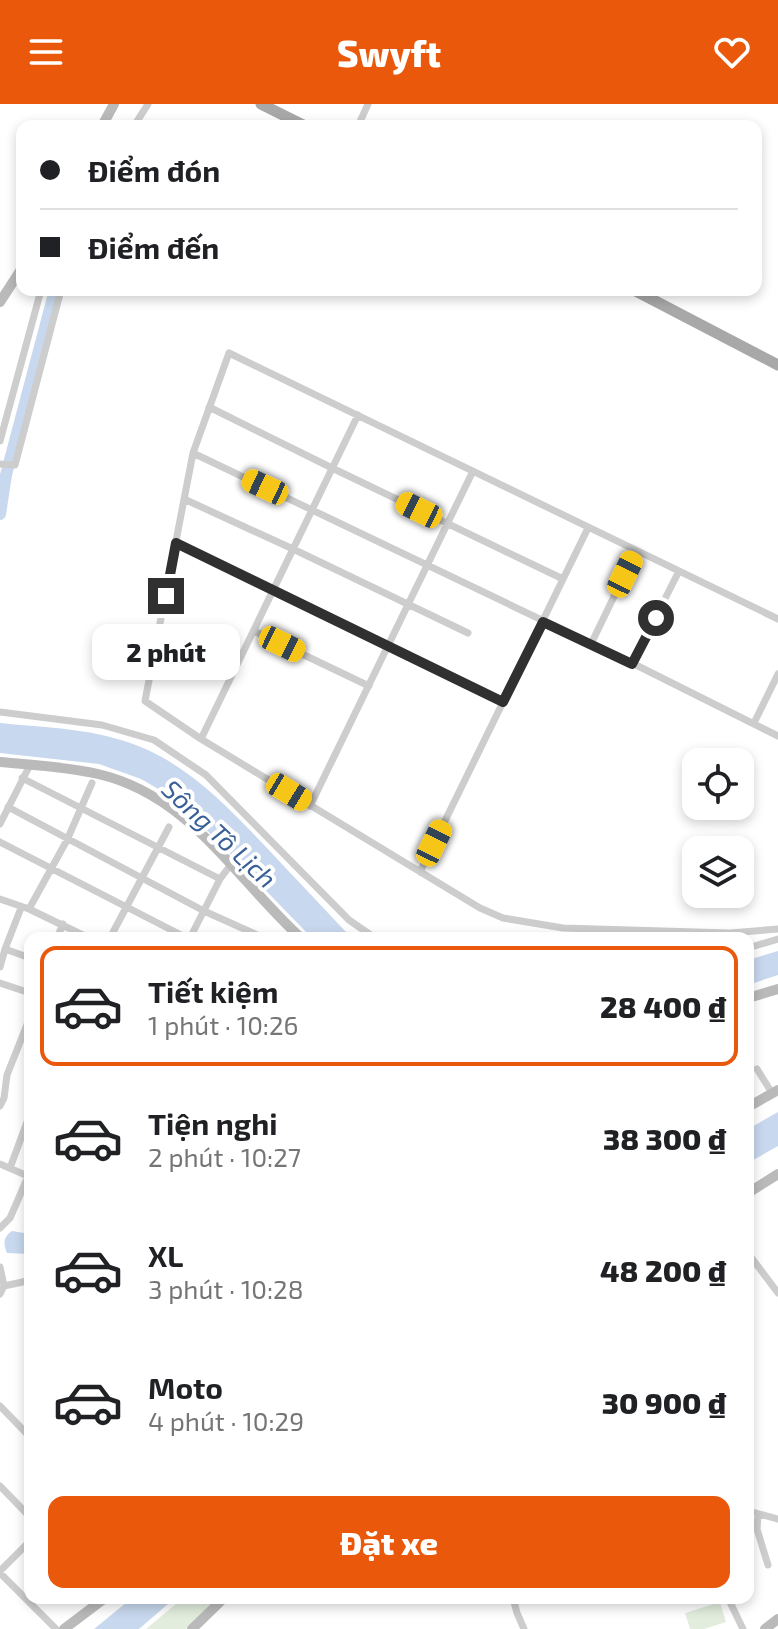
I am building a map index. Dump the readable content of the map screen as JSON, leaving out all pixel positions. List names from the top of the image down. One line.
{"water":["Sông Tô Lịch"],"page":{"header":"Swyft","banner":["Điểm đón","Điểm đến"],"bubble":"2 phút","list":[{"name":"Tiết kiệm","note":"1 phút · 10:26","value":"28 400 ₫"},{"name":"Tiện nghi","note":"2 phút · 10:27","value":"38 300 ₫"},{"name":"XL","note":"3 phút · 10:28","value":"48 200 ₫"},{"name":"Moto","note":"4 phút · 10:29","value":"30 900 ₫"}],"buttons":"Đặt xe"}}
